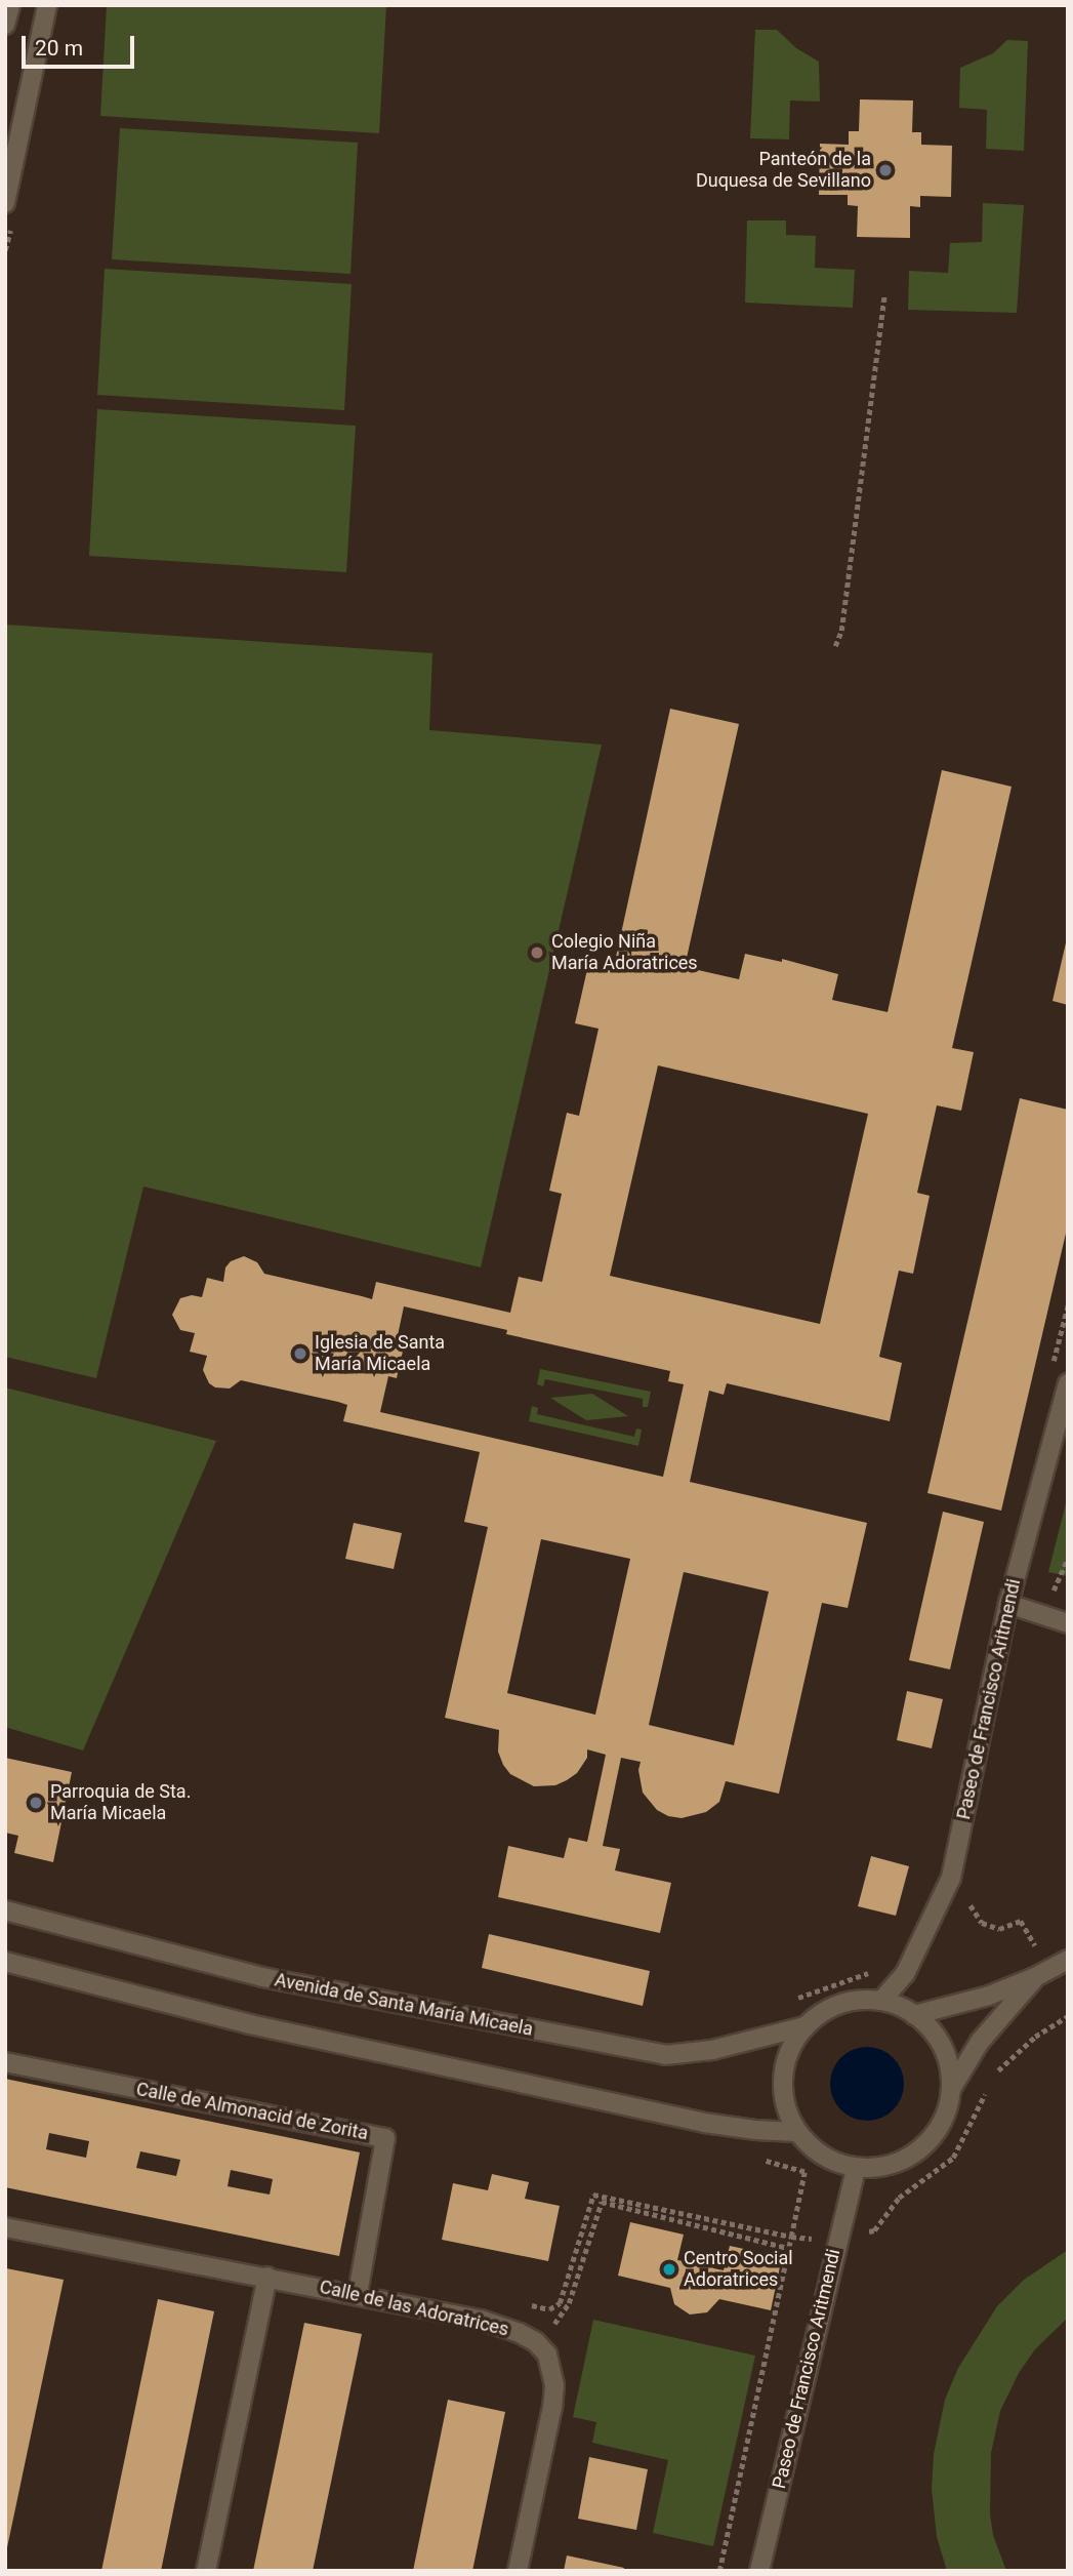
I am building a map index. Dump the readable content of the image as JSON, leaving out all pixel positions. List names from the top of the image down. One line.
{"streets":{"street":["Paseo de Francisco Aritmendi","Avenida de Santa María Micaela","Calle de Almonacid de Zorita","Calle de las Adoratrices"]},"crossings":[["Paseo de Francisco Aritmendi","Avenida de Santa María Micaela"],["Calle de Almonacid de Zorita","Calle de las Adoratrices"]],"places":["Panteón de la Duquesa de Sevillano","Colegio Niña María Adoratrices","Iglesia de Santa María Micaela","Parroquia de Sta. María Micaela","Centro Social Adoratrices"],"scale_bar":"20 m"}
